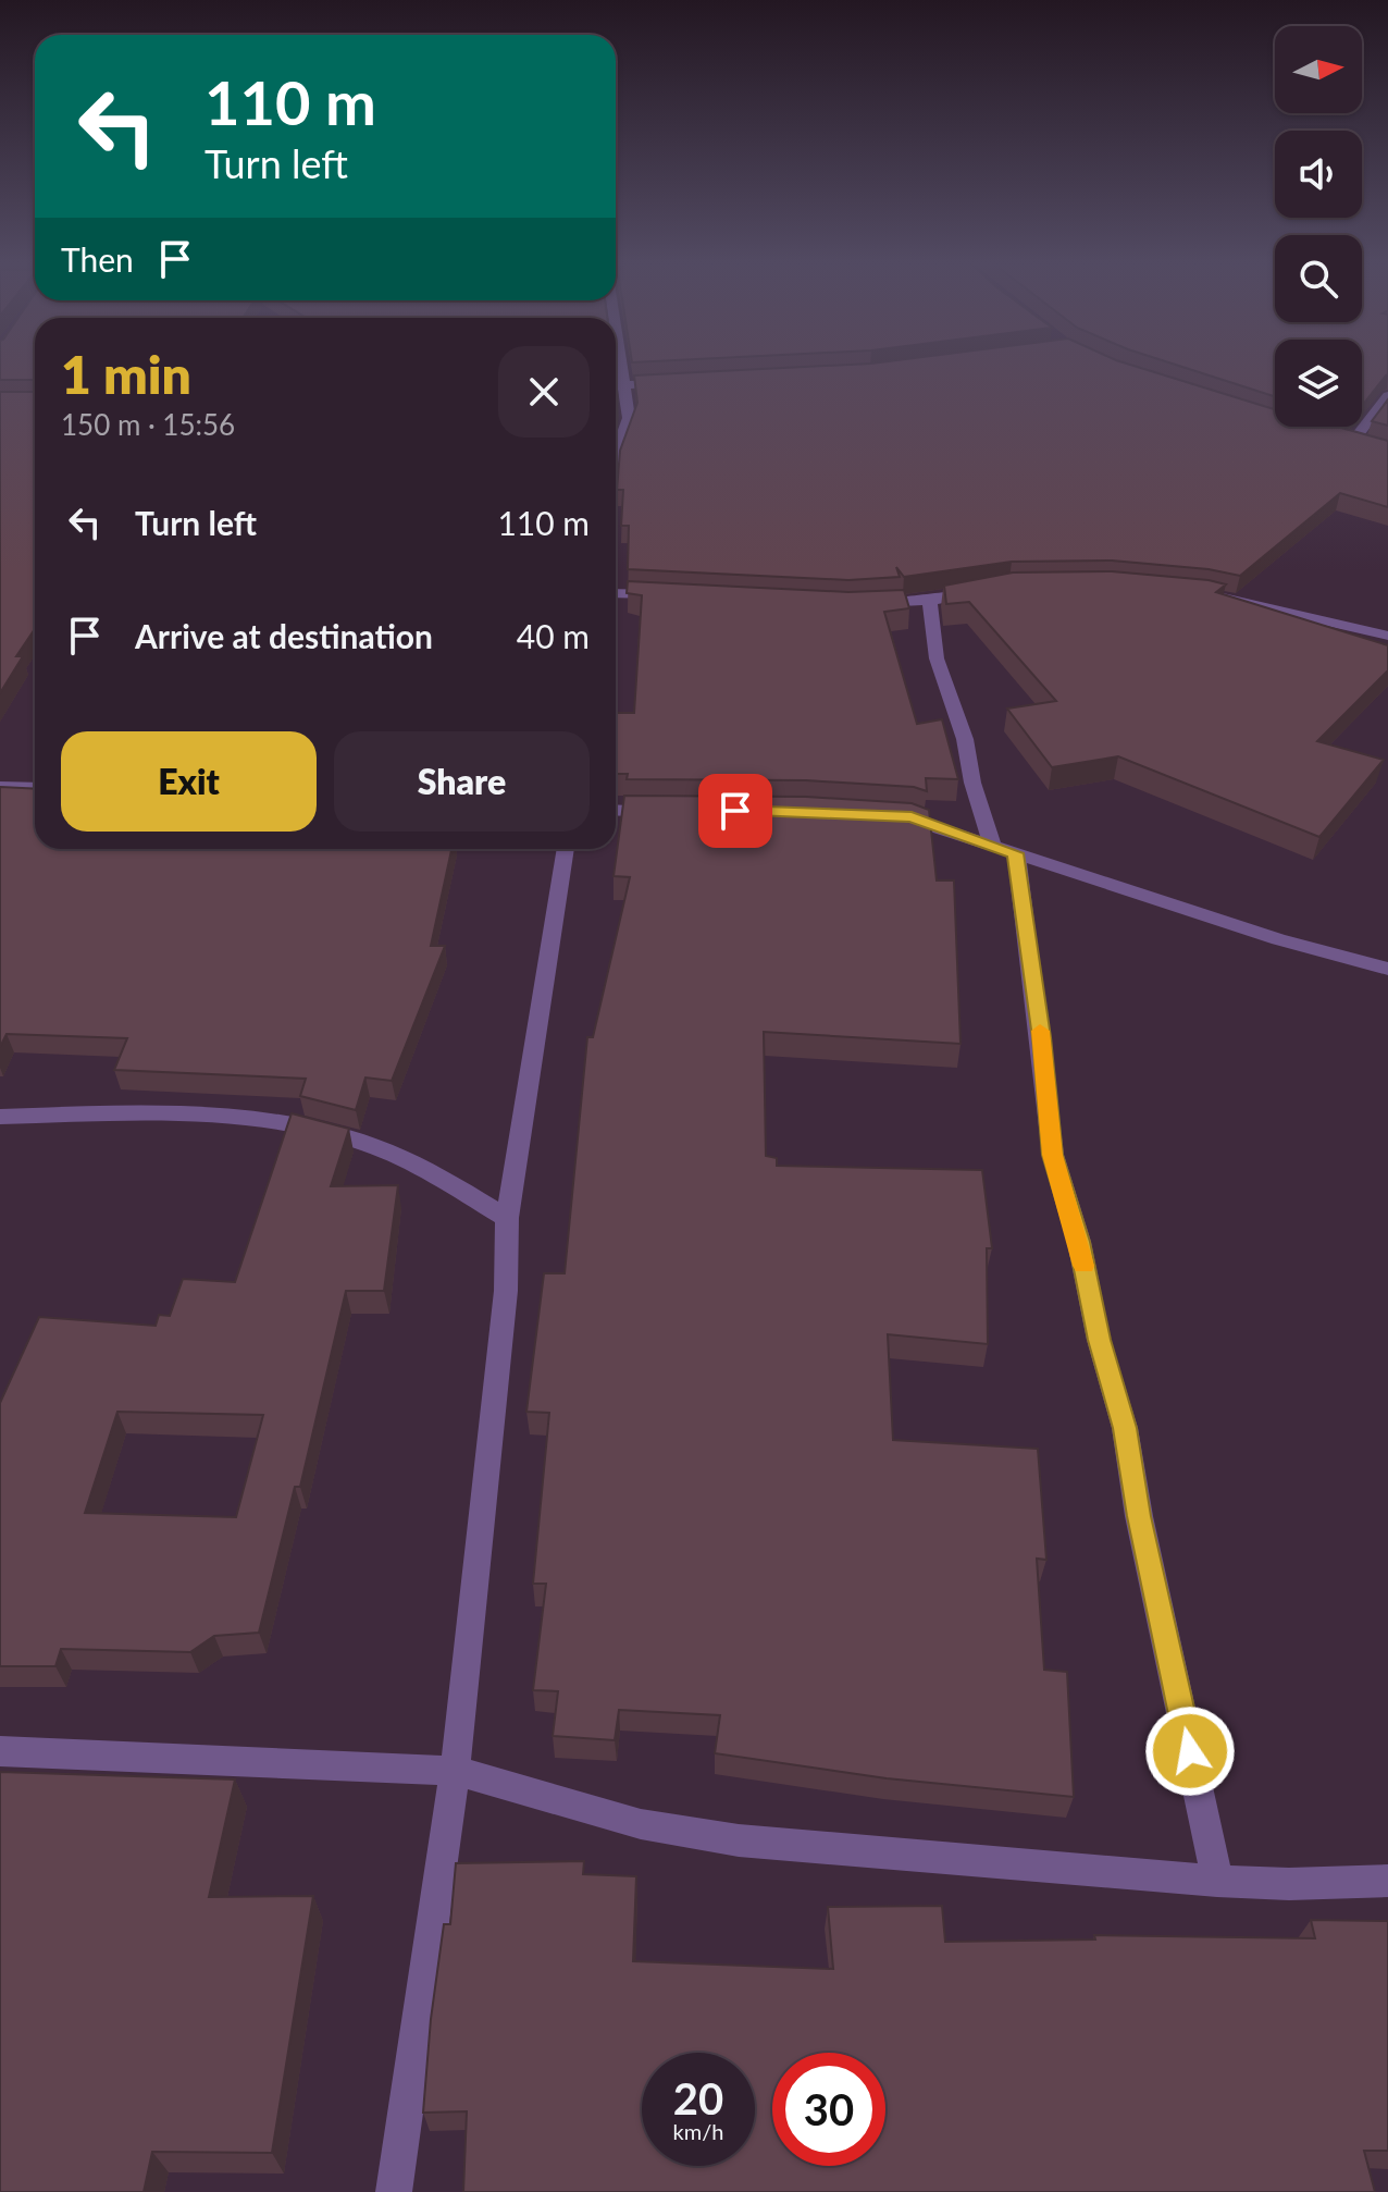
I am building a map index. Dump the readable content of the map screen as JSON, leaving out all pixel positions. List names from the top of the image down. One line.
{"north":"right","page":{"turn":["110 m","Turn left"],"then":"Then","heading":["1 min","150 m · 15:56"],"list":[{"name":"Turn left","value":"110 m"},{"name":"Arrive at destination","value":"40 m"}],"buttons":["Exit","Share"],"speed":"20 km/h","limit":"30"}}
